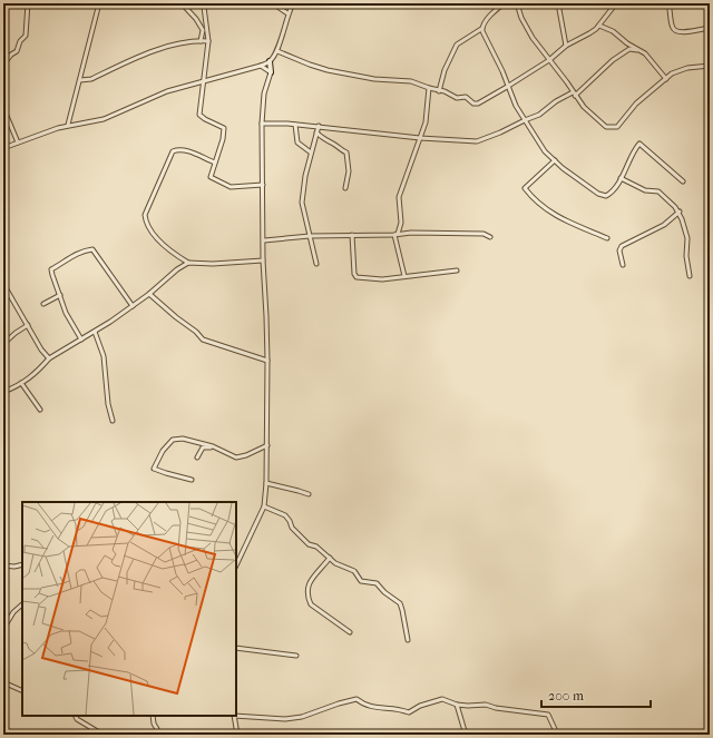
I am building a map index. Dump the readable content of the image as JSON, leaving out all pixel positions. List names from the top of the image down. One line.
{"scale_bar":"200 m"}
